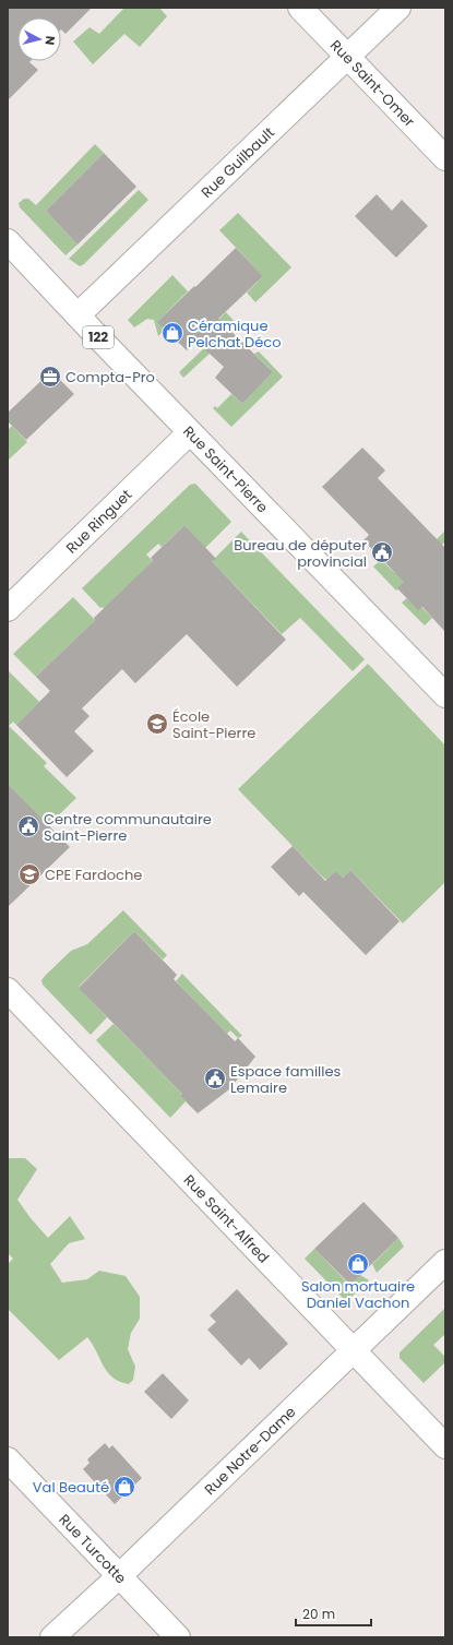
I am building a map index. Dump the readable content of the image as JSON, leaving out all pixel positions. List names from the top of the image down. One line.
{"streets":{"street":["Rue Saint-Omer","Rue Guilbault","122","Rue Saint-Pierre","Rue Ringuet","Rue Saint-Alfred","Rue Notre-Dame","Rue Turcotte"]},"crossings":[["Rue Saint-Omer","Rue Guilbault"],["Rue Guilbault","Rue Saint-Pierre"],["Rue Saint-Pierre","Rue Ringuet"],["Rue Saint-Alfred","Rue Notre-Dame"],["Rue Notre-Dame","Rue Turcotte"]],"places":{"shop":["Céramique Pelchat Déco","Salon mortuaire Daniel Vachon","Val Beauté"],"office":["Compta-Pro"],"public building":["Bureau de députer provincial","Centre communautaire Saint-Pierre","Espace familles Lemaire"],"school or university":["École Saint-Pierre","CPE Fardoche"]},"scale_bar":"20 m","north":"right"}
